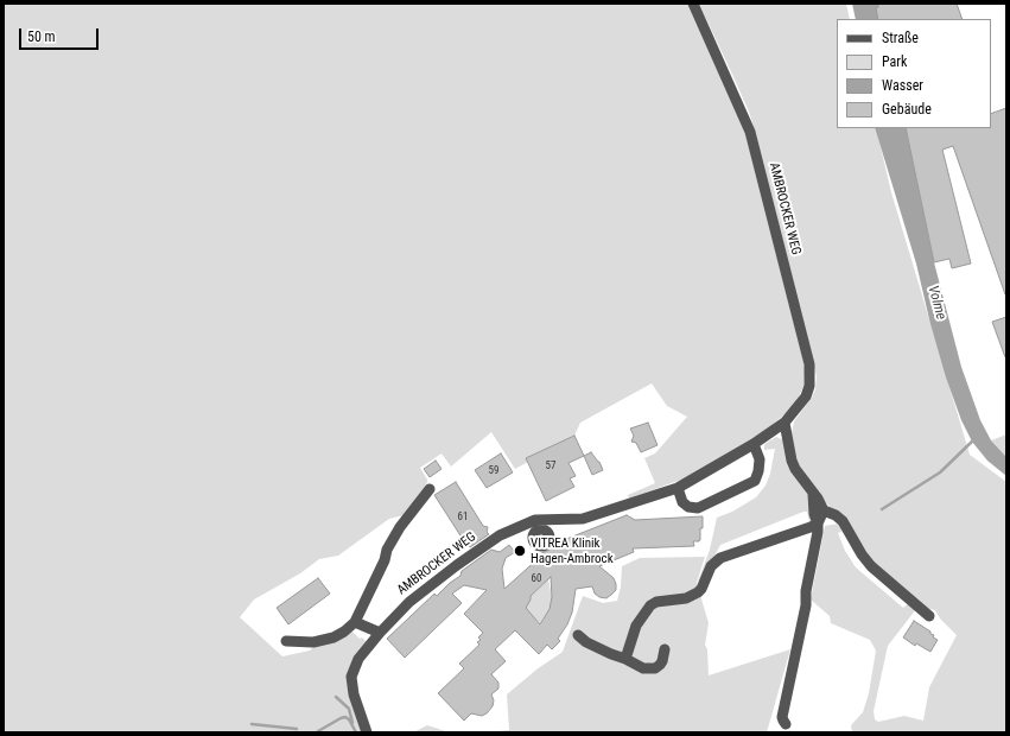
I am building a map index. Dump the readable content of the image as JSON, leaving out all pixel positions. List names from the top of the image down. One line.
{"streets":{"lane":["AMBROCKER WEG"]},"water":["Volme"],"places":["VITREA Klinik Hagen-Ambrock"],"house_numbers":["57","59","61","60"],"legend":["Straße","Park","Wasser","Gebäude"],"scale_bar":"50 m"}
